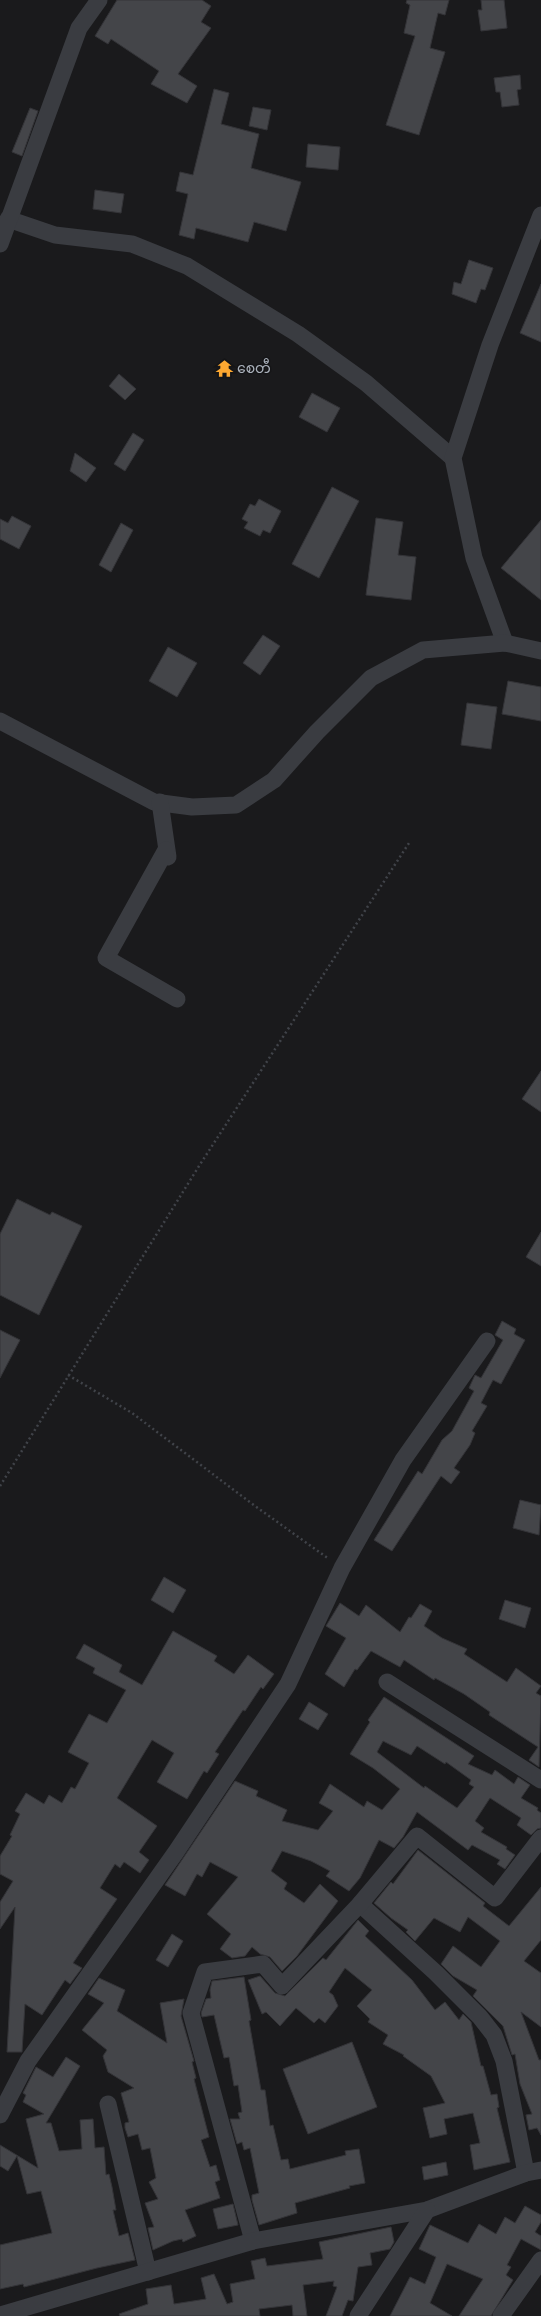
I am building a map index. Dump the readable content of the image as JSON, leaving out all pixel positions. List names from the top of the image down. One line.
{"places":{"temple":["စေတီ"]}}
